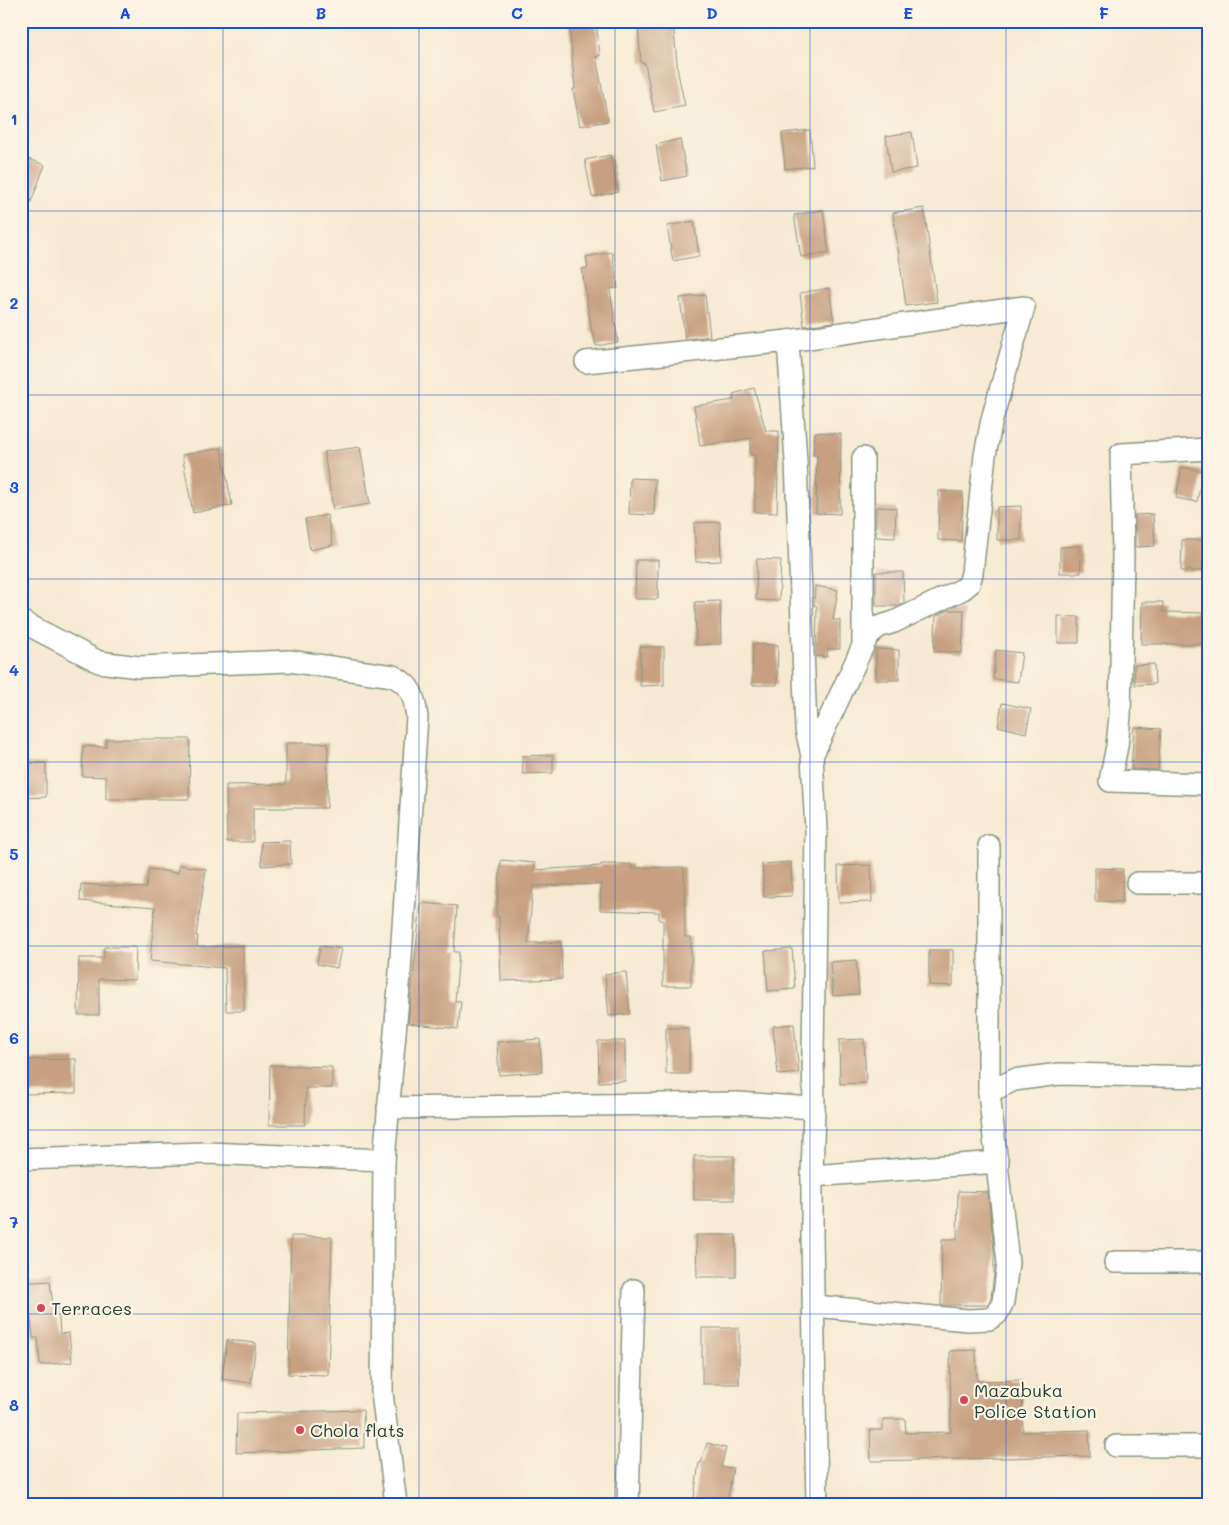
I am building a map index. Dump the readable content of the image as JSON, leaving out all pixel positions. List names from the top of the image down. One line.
{"places":["Terraces","Mazabuka Police Station","Chola flats"],"grid":{"columns":["A","B","C","D","E","F"],"rows":["1","2","3","4","5","6","7","8"]}}
